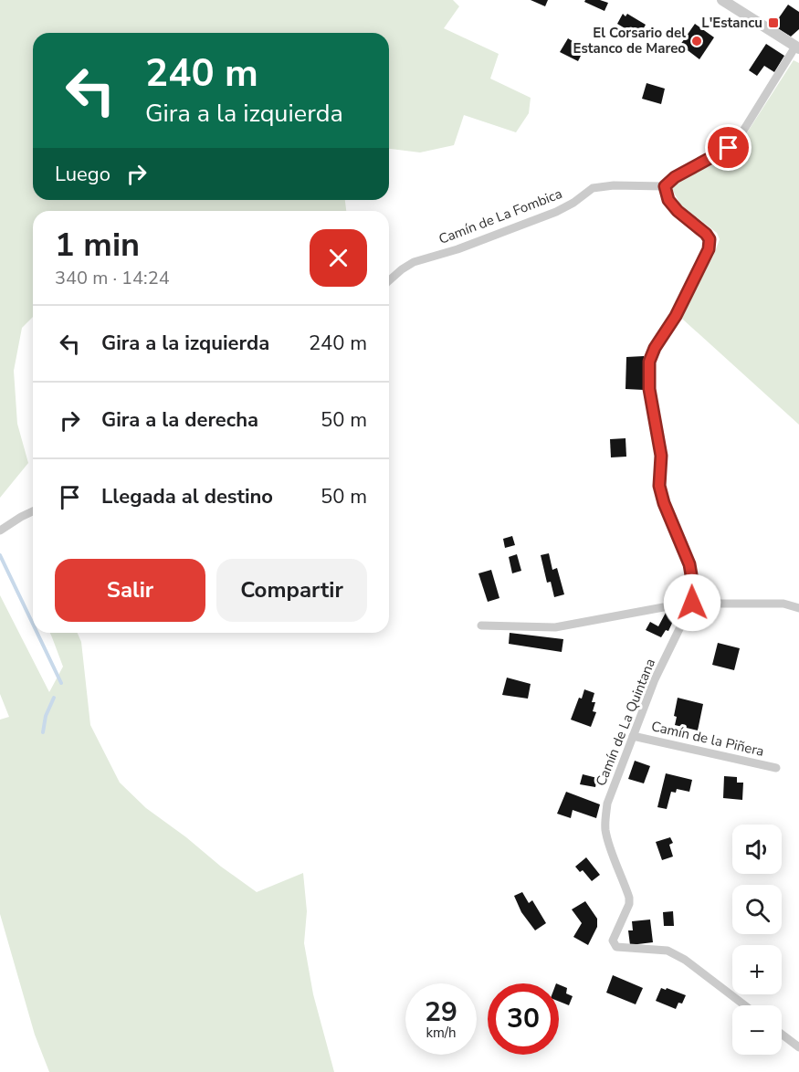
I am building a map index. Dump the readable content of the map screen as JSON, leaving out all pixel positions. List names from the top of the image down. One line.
{"streets":{"street":["Camín de La Fombica","Camín de La Quintana","Camín de la Piñera"]},"crossings":[["Camín de La Fombica","Camín de La Quintana"],["Camín de La Quintana","Camín de la Piñera"]],"places":{"transit":["L'Estancu"],"other":["El Corsario del Estanco de Mareo"]},"page":{"turn":["240 m","Gira a la izquierda"],"then":"Luego","heading":["1 min","340 m · 14:24"],"list":[{"name":"Gira a la izquierda","value":"240 m"},{"name":"Gira a la derecha","value":"50 m"},{"name":"Llegada al destino","value":"50 m"}],"buttons":["Salir","Compartir"],"map_buttons":["+","−"],"speed":"29 km/h","limit":"30"}}
